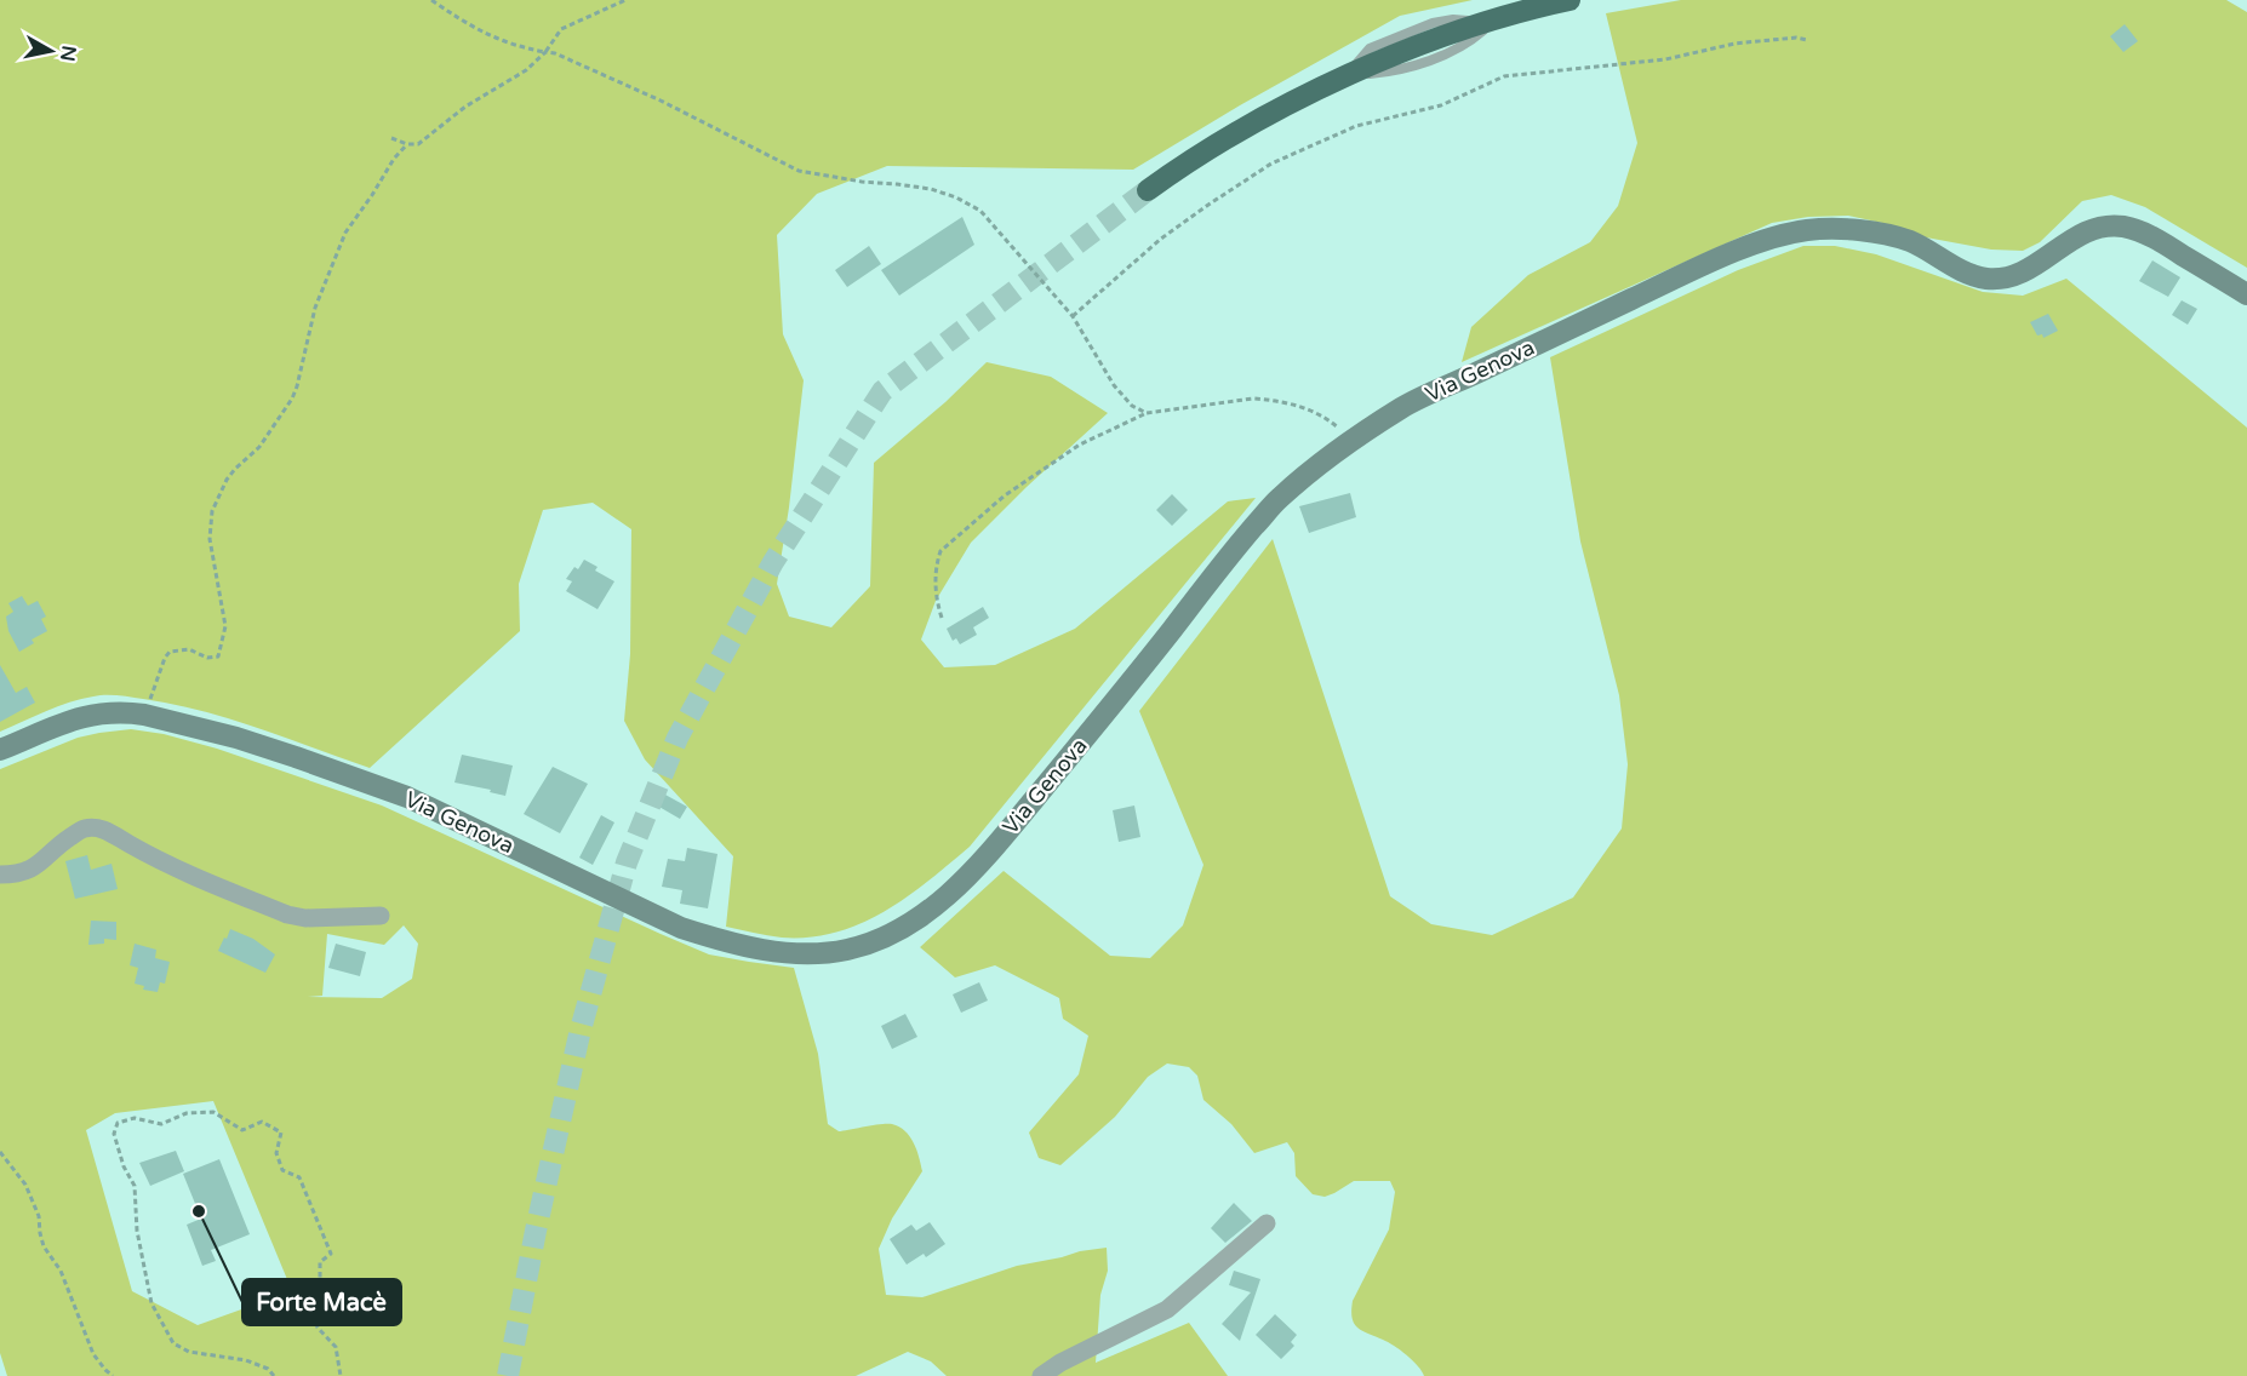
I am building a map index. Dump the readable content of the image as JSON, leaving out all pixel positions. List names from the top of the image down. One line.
{"streets":{"main road":["Via Genova"]},"places":["Forte Macè"],"north":"right"}
